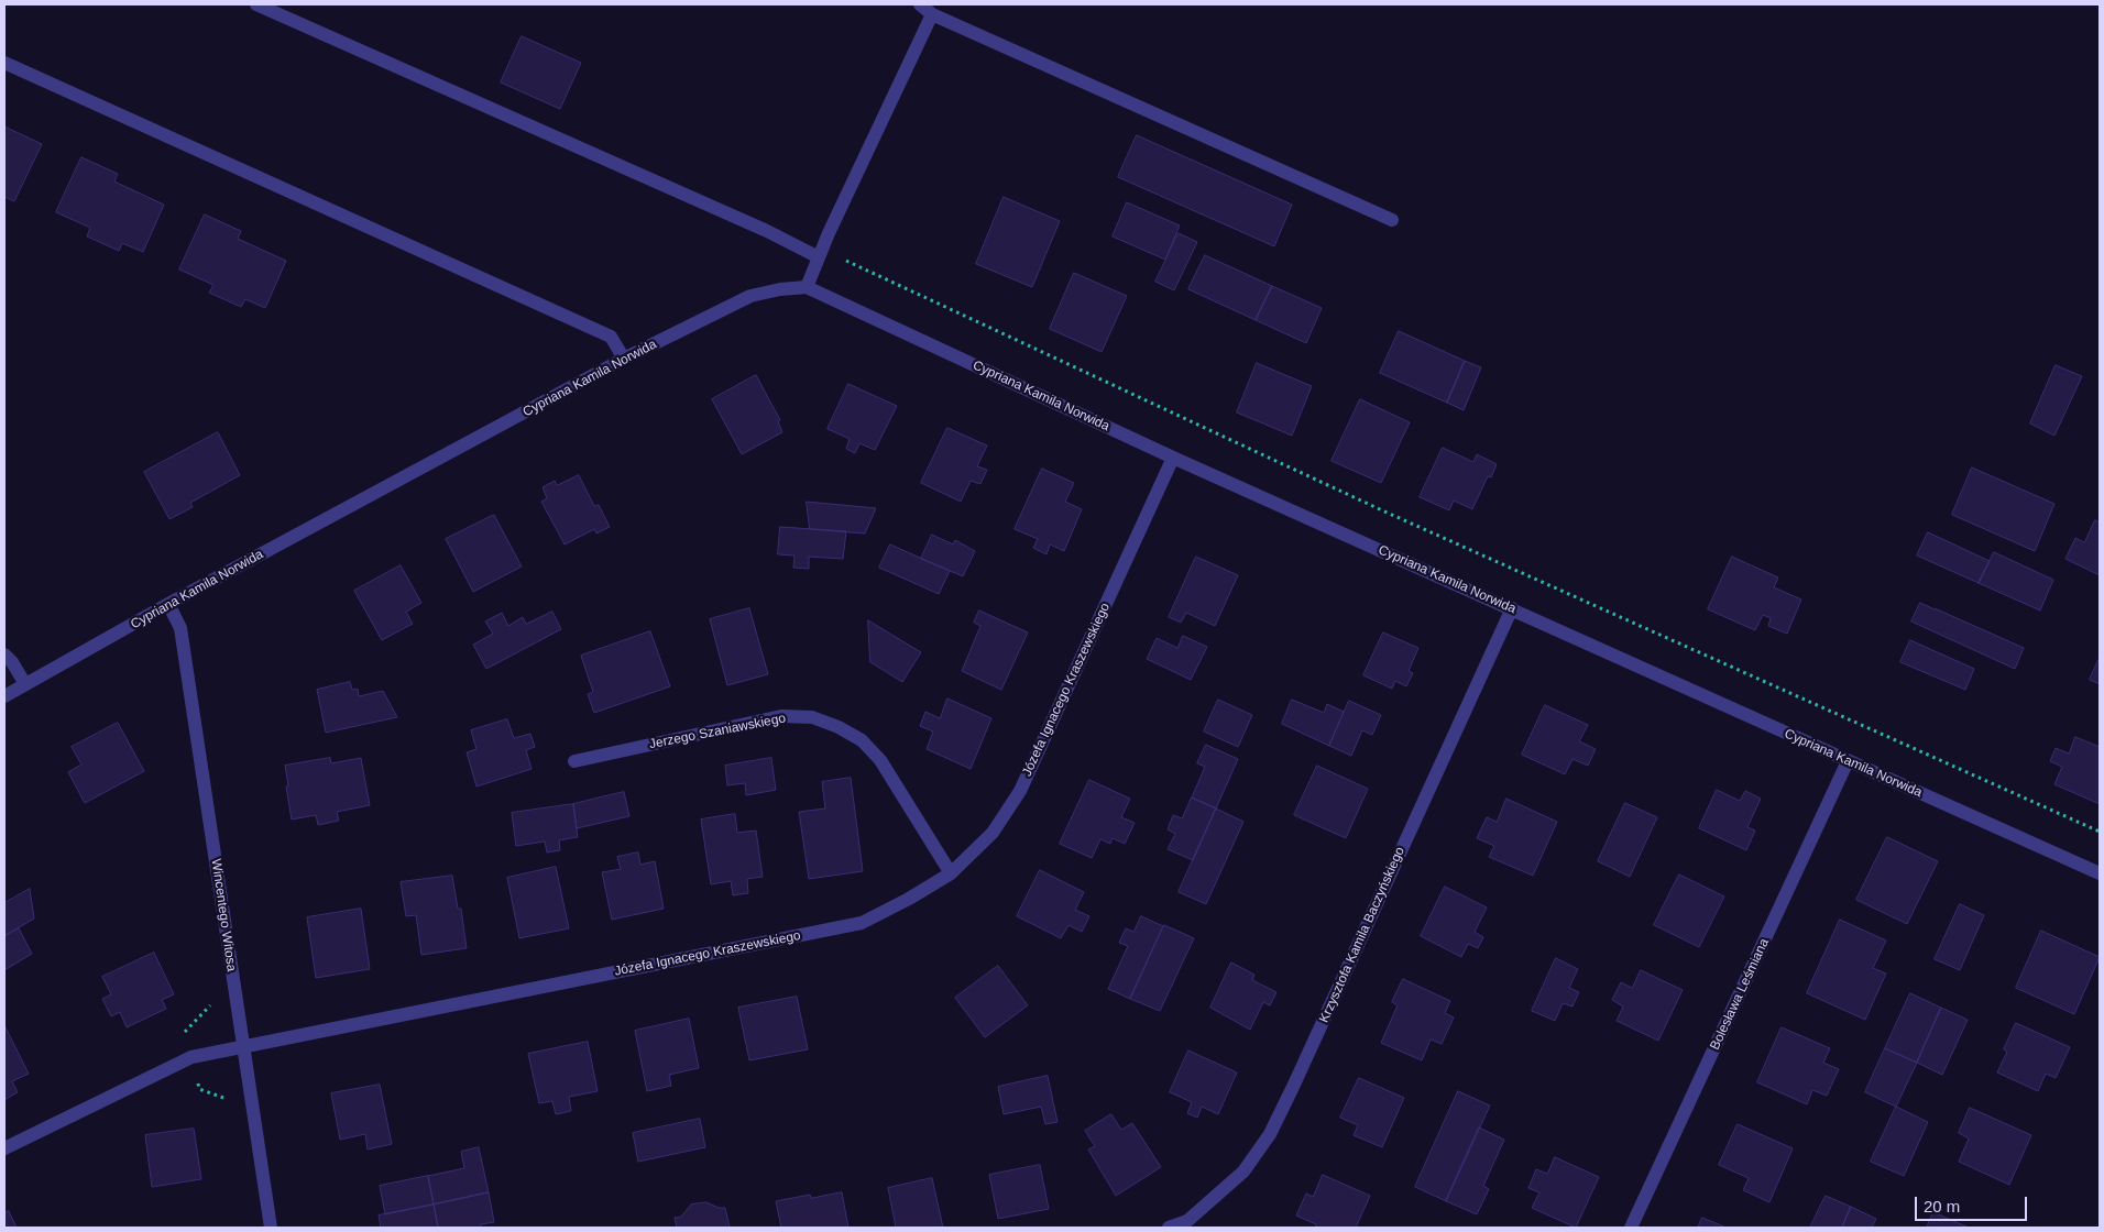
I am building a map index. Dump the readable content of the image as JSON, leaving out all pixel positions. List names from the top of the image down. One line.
{"streets":{"street":["Cypriana Kamila Norwida","Józefa Ignacego Kraszewskiego","Jerzego Szaniawskiego","Wincentego Witosa","Krzysztofa Kamila Baczyńskiego","Bolesława Leśmiana"]},"crossings":[["Cypriana Kamila Norwida","Józefa Ignacego Kraszewskiego"],["Cypriana Kamila Norwida","Wincentego Witosa"],["Cypriana Kamila Norwida","Krzysztofa Kamila Baczyńskiego"],["Cypriana Kamila Norwida","Bolesława Leśmiana"],["Józefa Ignacego Kraszewskiego","Jerzego Szaniawskiego"],["Józefa Ignacego Kraszewskiego","Wincentego Witosa"]],"scale_bar":"20 m"}
